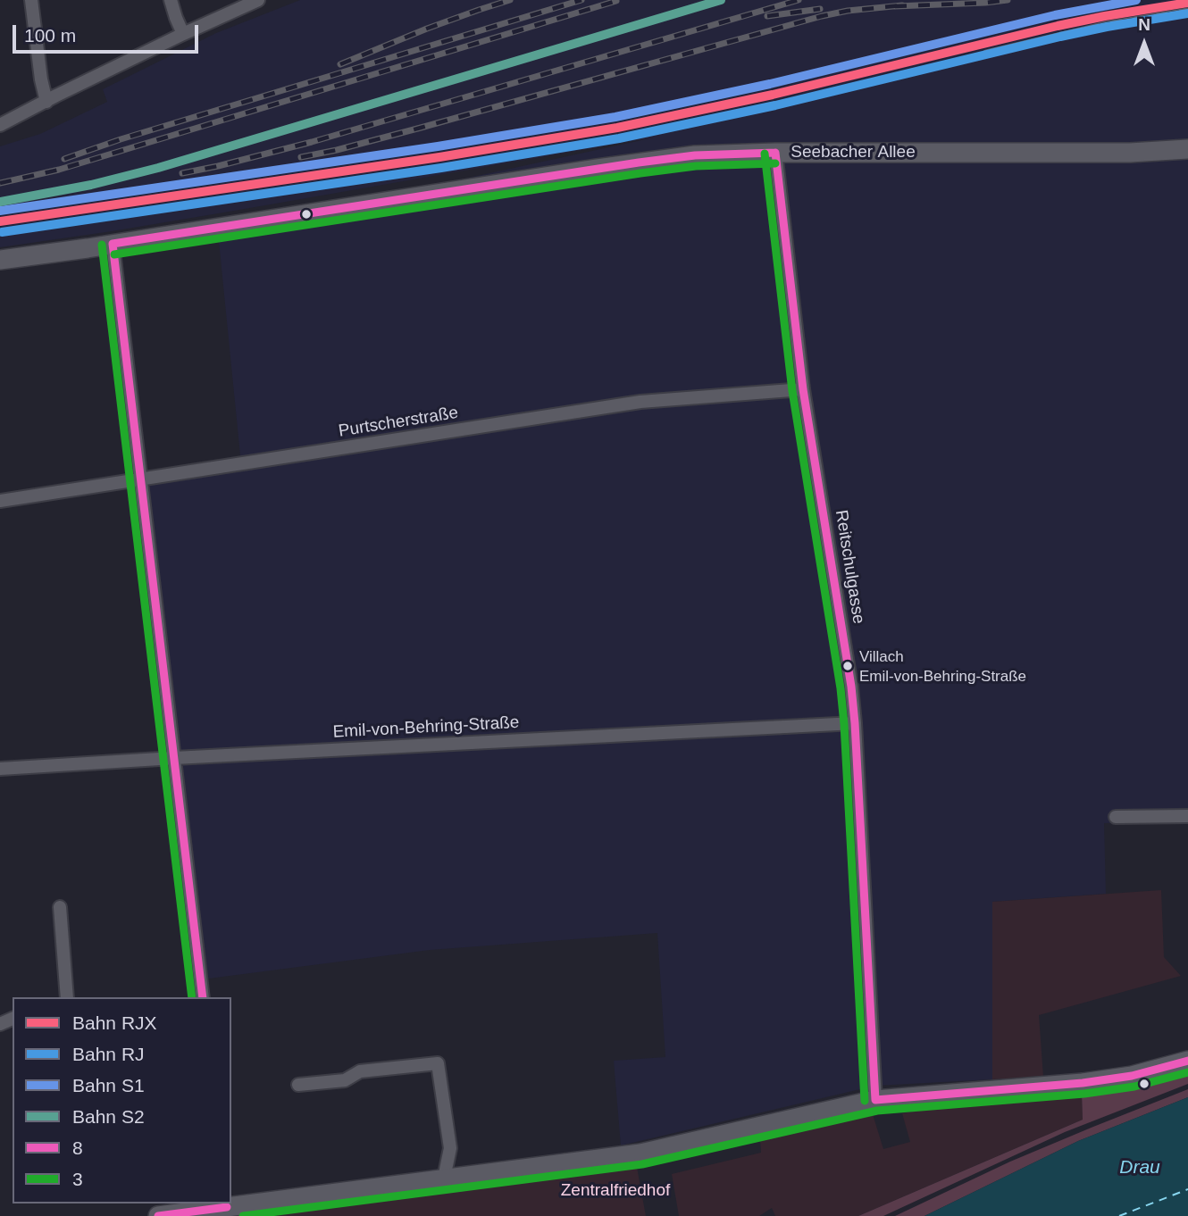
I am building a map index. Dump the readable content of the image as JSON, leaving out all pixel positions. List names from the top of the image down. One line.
{"streets":{"street":["Seebacher Allee","Purtscherstraße","Reitschulgasse","Emil-von-Behring-Straße"]},"crossings":[["Seebacher Allee","Reitschulgasse"],["Purtscherstraße","Reitschulgasse"],["Reitschulgasse","Emil-von-Behring-Straße"]],"water":["Drau"],"parks":["Zentralfriedhof"],"places":["Villach Emil-von-Behring-Straße"],"lines":["rail line S1","rail line S2","rail line RJX","rail line RJ","transit line 8","transit line 3"],"legend":["Bahn RJX","Bahn RJ","Bahn S1","Bahn S2","8","3"],"scale_bar":"100 m","north":"top"}
